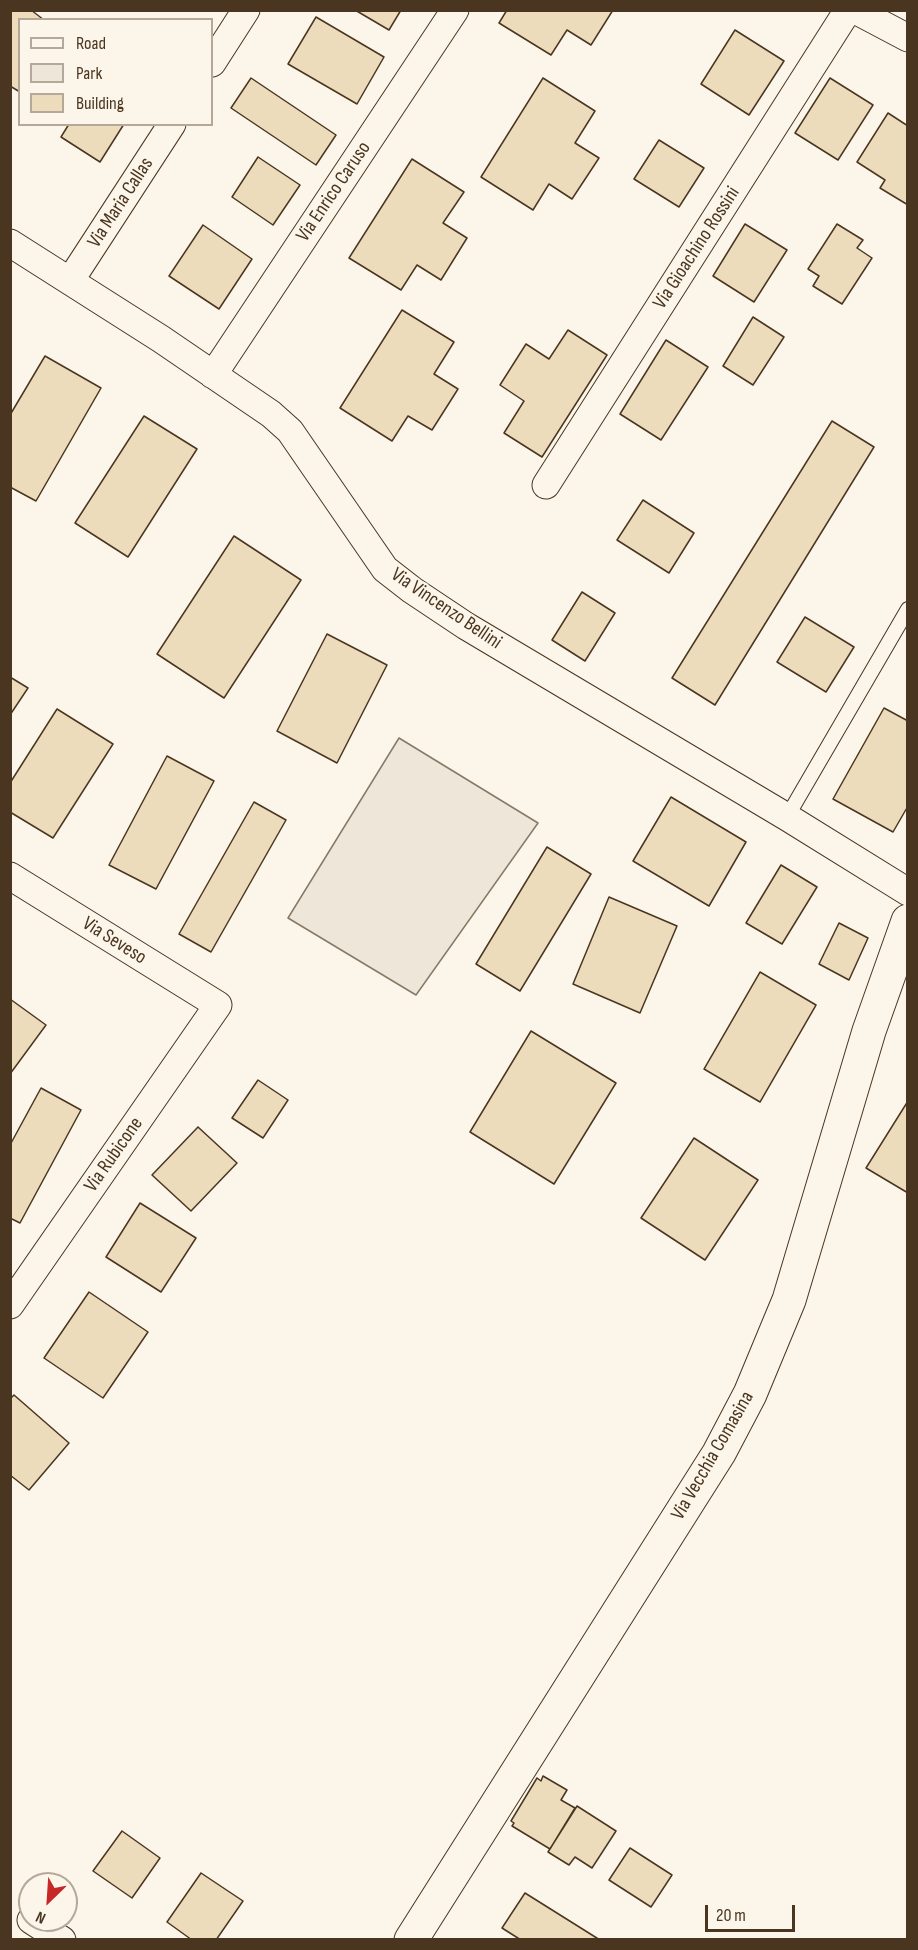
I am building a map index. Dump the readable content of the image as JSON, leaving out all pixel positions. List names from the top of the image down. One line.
{"streets":{"street":["Via Enrico Caruso","Via Maria Callas","Via Gioachino Rossini","Via Vincenzo Bellini","Via Seveso","Via Rubicone","Via Vecchia Comasina"]},"crossings":[["Via Enrico Caruso","Via Vincenzo Bellini"],["Via Maria Callas","Via Vincenzo Bellini"],["Via Seveso","Via Rubicone"]],"legend":["Road","Park","Building"],"scale_bar":"20 m","north":"bottom left"}
